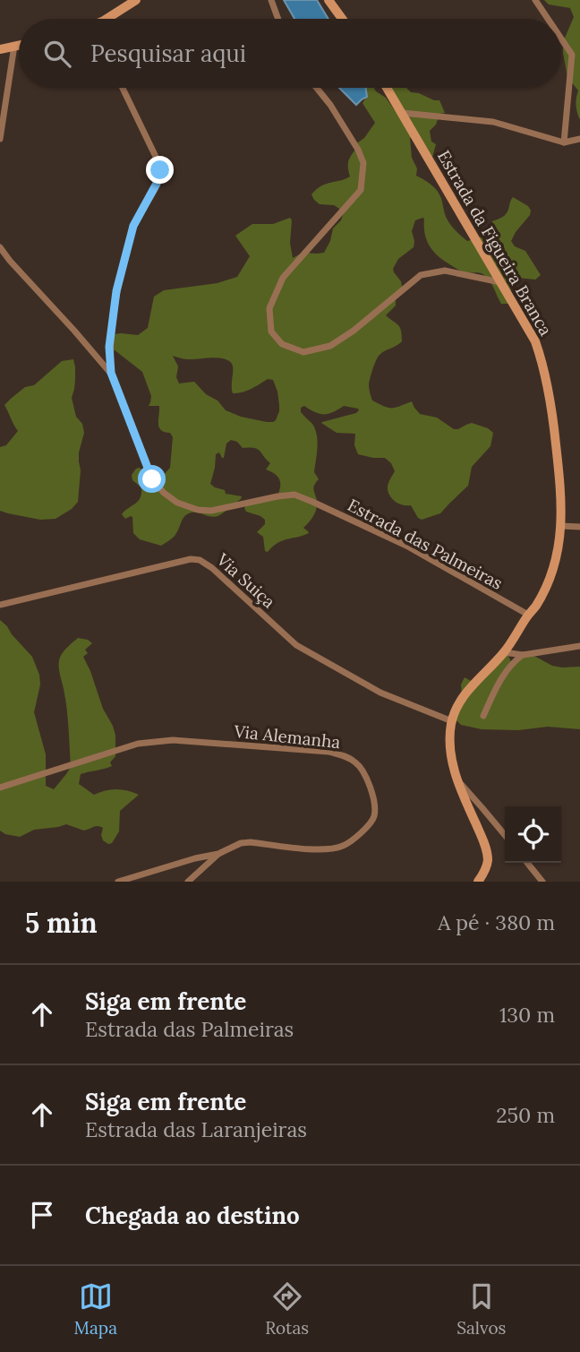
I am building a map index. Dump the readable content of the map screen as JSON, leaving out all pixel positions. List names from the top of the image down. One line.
{"streets":{"main road":["Estrada da Figueira Branca"],"street":["Estrada das Palmeiras","Via Suiça","Via Alemanha"]},"crossings":[["Estrada da Figueira Branca","Estrada das Palmeiras"],["Estrada da Figueira Branca","Via Suiça"]],"page":{"search":"Pesquisar aqui","heading":["5 min","A pé · 380 m"],"list":[["Siga em frente","Estrada das Palmeiras","130 m"],["Siga em frente","Estrada das Laranjeiras","250 m"],"Chegada ao destino"],"nav":["Mapa","Rotas","Salvos"]}}
